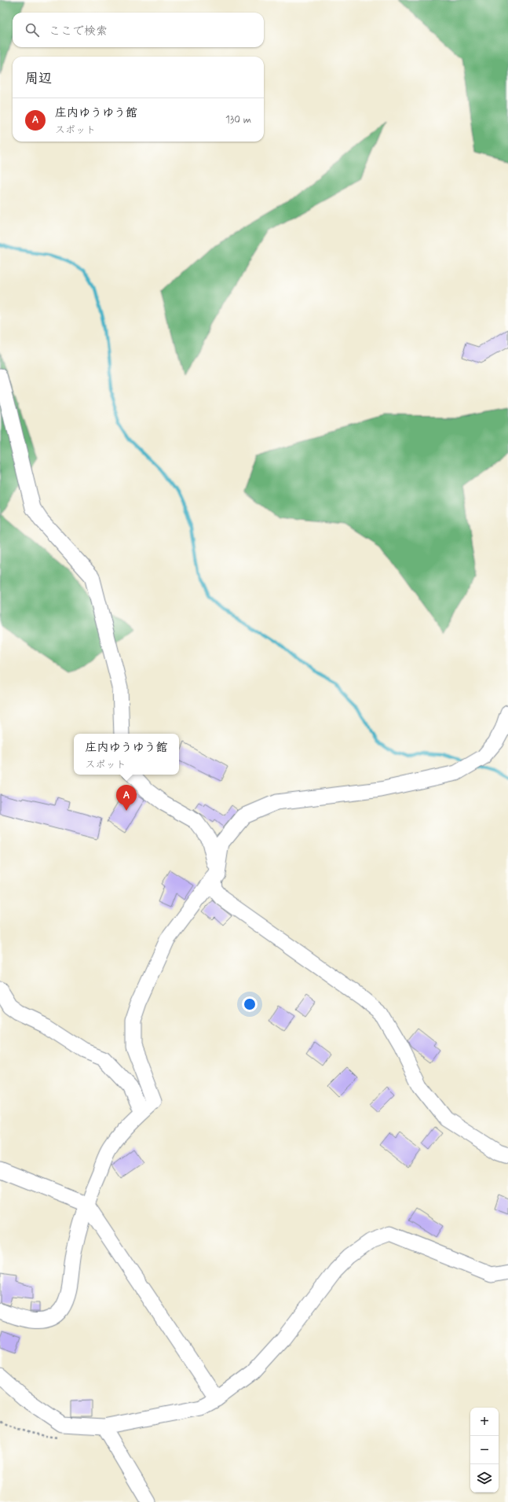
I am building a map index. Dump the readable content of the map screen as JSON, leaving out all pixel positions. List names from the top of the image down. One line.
{"page":{"search":"ここで検索","heading":"周辺","list":[{"mark":"A","name":"庄内ゆうゆう館","note":"スポット","value":"130 m"}],"popup":["庄内ゆうゆう館","スポット"],"pins":"A","map_buttons":["+","−"]}}
